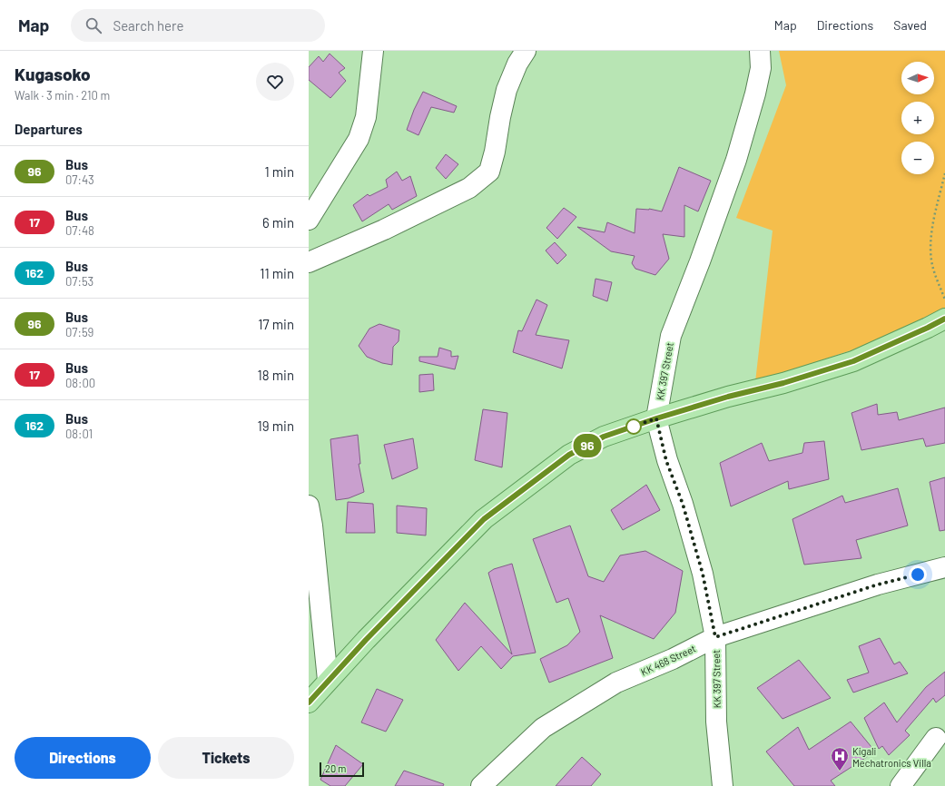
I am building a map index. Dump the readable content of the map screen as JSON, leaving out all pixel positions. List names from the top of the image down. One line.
{"streets":{"street":["KK 397 Street","KK 468 Street"]},"crossings":[["KK 397 Street","KK 468 Street"]],"places":{"hospital":["Kigali Mechatronics Villa"]},"lines":["bus line 96"],"scale_bar":"20 m","north":"right","page":{"header":"Map","search":"Search here","nav":["Map","Directions","Saved"],"heading":[["Kugasoko","Walk · 3 min · 210 m"],"Departures"],"on_map":"96","map_buttons":["+","−"],"list":[{"mark":"96","name":"Bus","note":"07:43","value":"1 min"},{"mark":"17","name":"Bus","note":"07:48","value":"6 min"},{"mark":"162","name":"Bus","note":"07:53","value":"11 min"},{"mark":"96","name":"Bus","note":"07:59","value":"17 min"},{"mark":"17","name":"Bus","note":"08:00","value":"18 min"},{"mark":"162","name":"Bus","note":"08:01","value":"19 min"}],"buttons":["Directions","Tickets"],"scale":"20 m"}}
